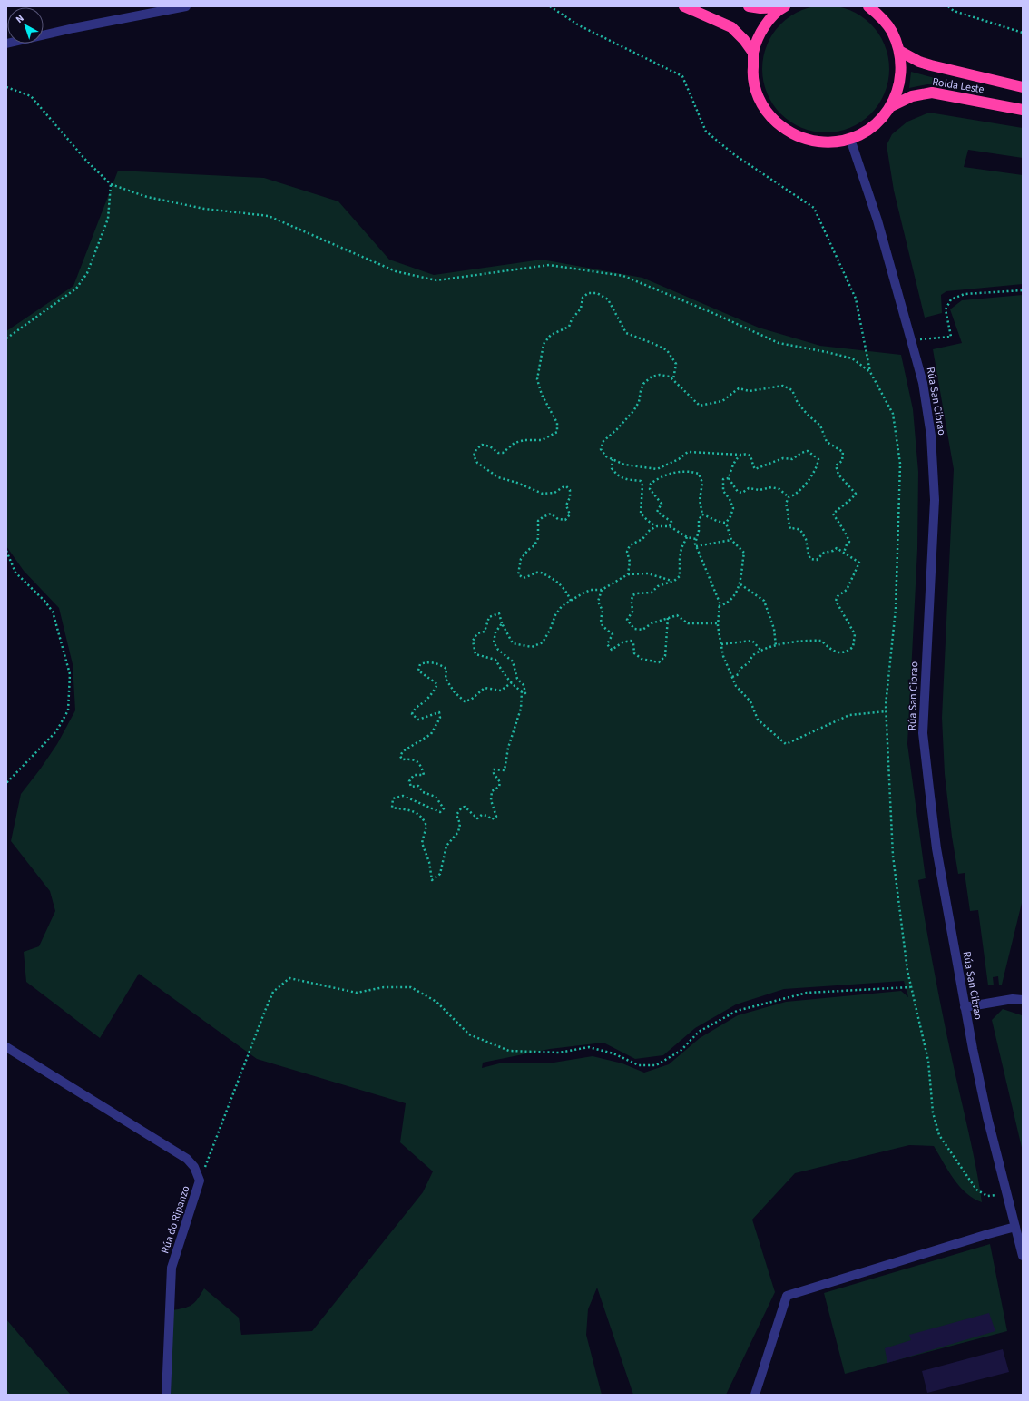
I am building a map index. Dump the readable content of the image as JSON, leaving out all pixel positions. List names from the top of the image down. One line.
{"streets":{"highway":["Rolda Leste"],"street":["Rúa San Cibrao","Rúa do Ripanzo"]},"crossings":[["Rolda Leste","Rúa San Cibrao"]],"north":"top left"}
